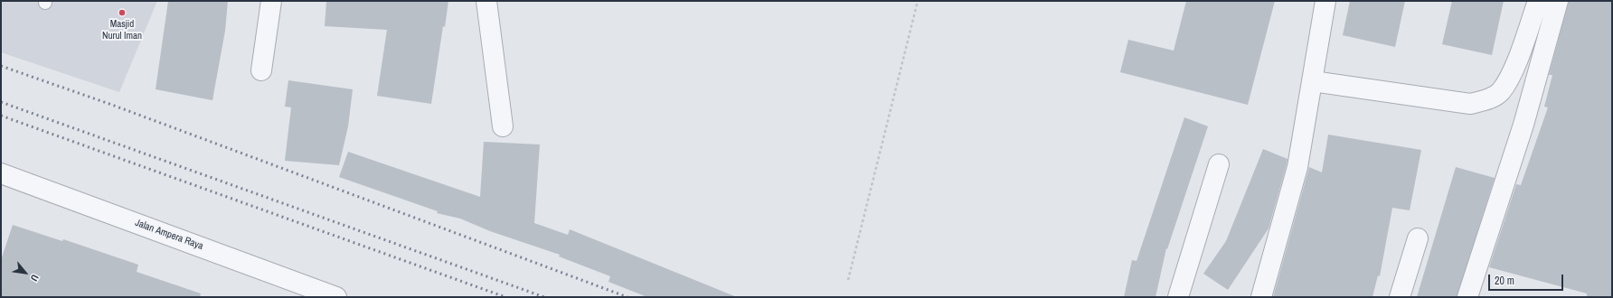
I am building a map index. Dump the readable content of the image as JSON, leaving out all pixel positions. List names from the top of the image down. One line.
{"streets":{"street":["Jalan Ampera Raya"]},"places":["Masjid Nurul Iman"],"scale_bar":"20 m","north":"bottom right"}
